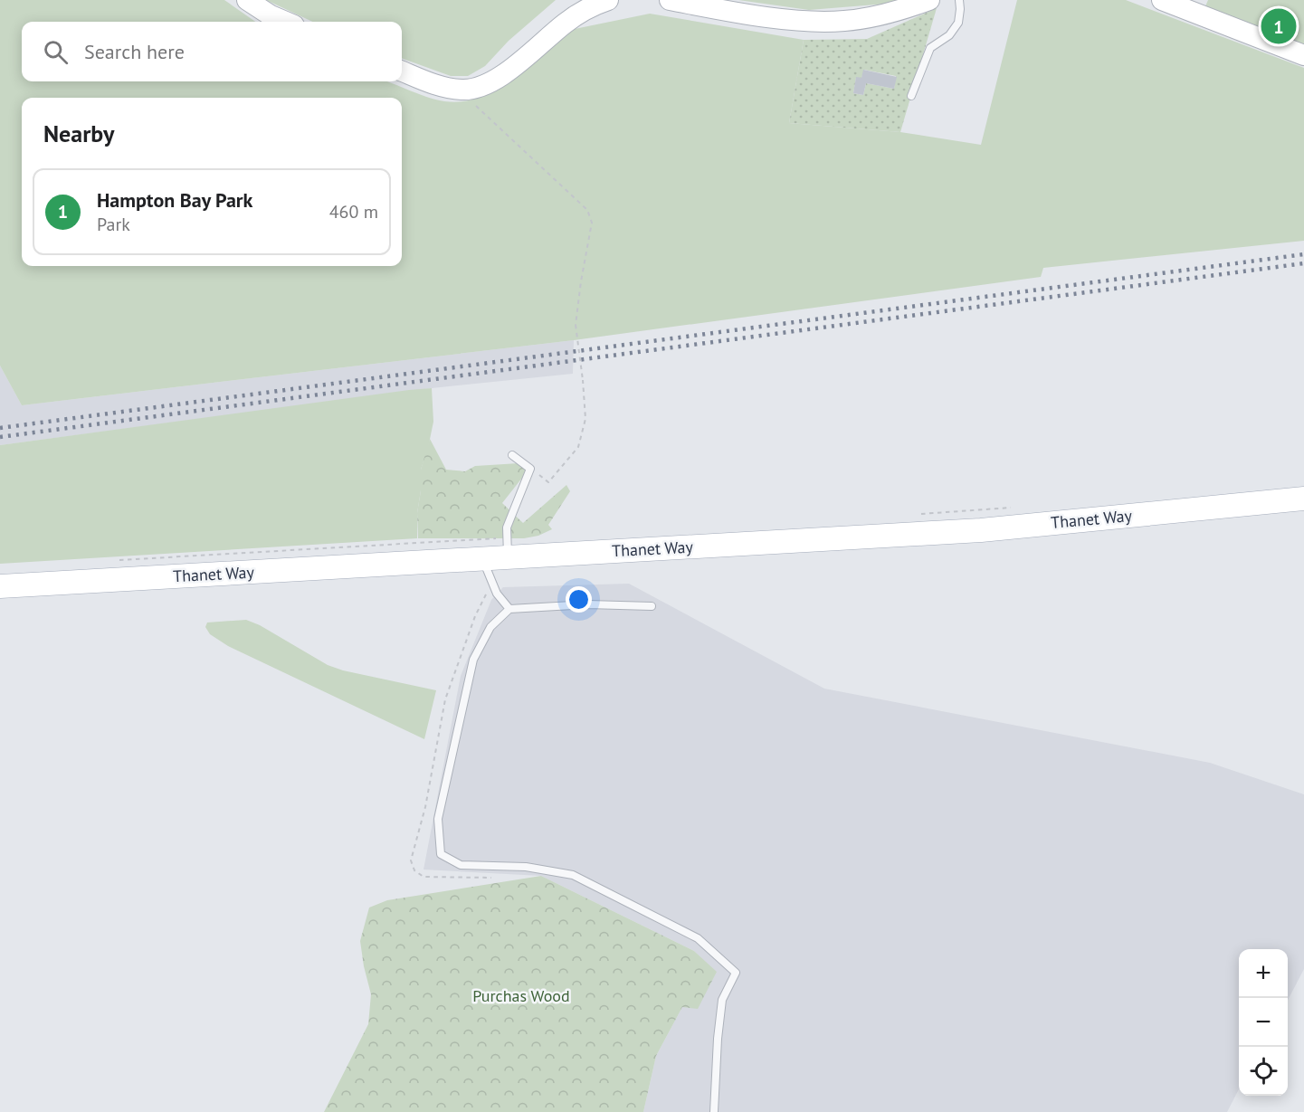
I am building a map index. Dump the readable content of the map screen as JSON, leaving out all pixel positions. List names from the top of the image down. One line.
{"streets":{"main road":["Thanet Way"]},"parks":["Purchas Wood"],"page":{"pins":"1","search":"Search here","heading":"Nearby","list":[{"mark":"1","name":"Hampton Bay Park","note":"Park","value":"460 m"}],"map_buttons":["+","−"]}}
